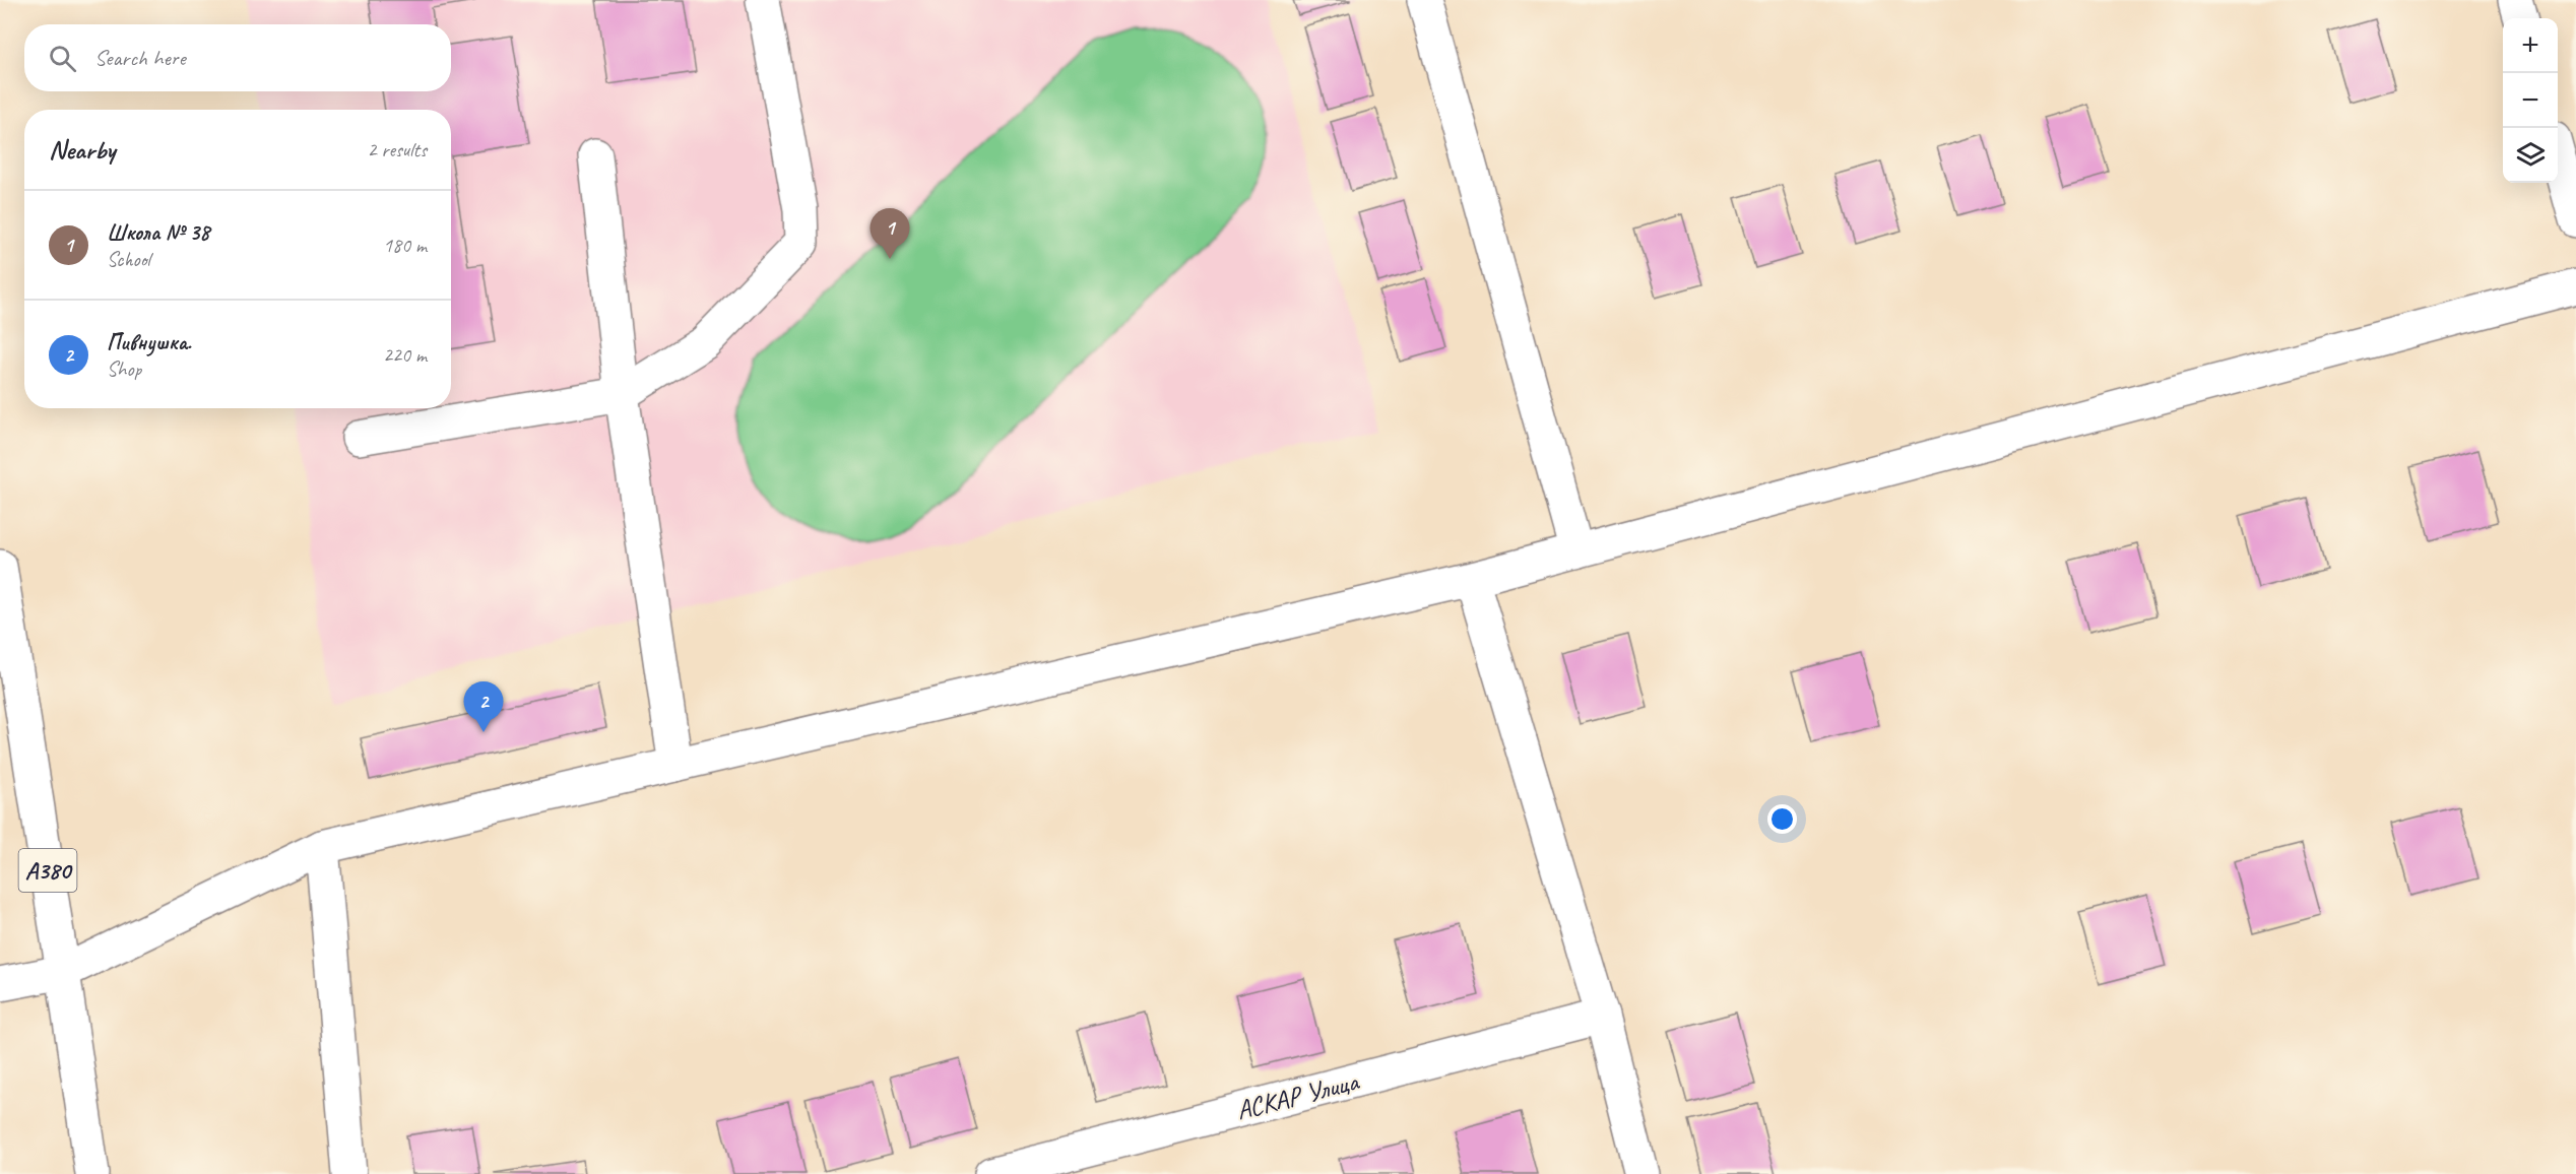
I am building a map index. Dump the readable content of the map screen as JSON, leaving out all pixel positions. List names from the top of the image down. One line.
{"streets":{"main road":["A380","АСКАР Улица"]},"page":{"map_buttons":["+","−"],"search":"Search here","heading":["Nearby","2 results"],"list":[{"mark":"1","name":"Школа № 38","note":"School","value":"180 m"},{"mark":"2","name":"Пивнушка.","note":"Shop","value":"220 m"}],"pins":["1","2"]}}
